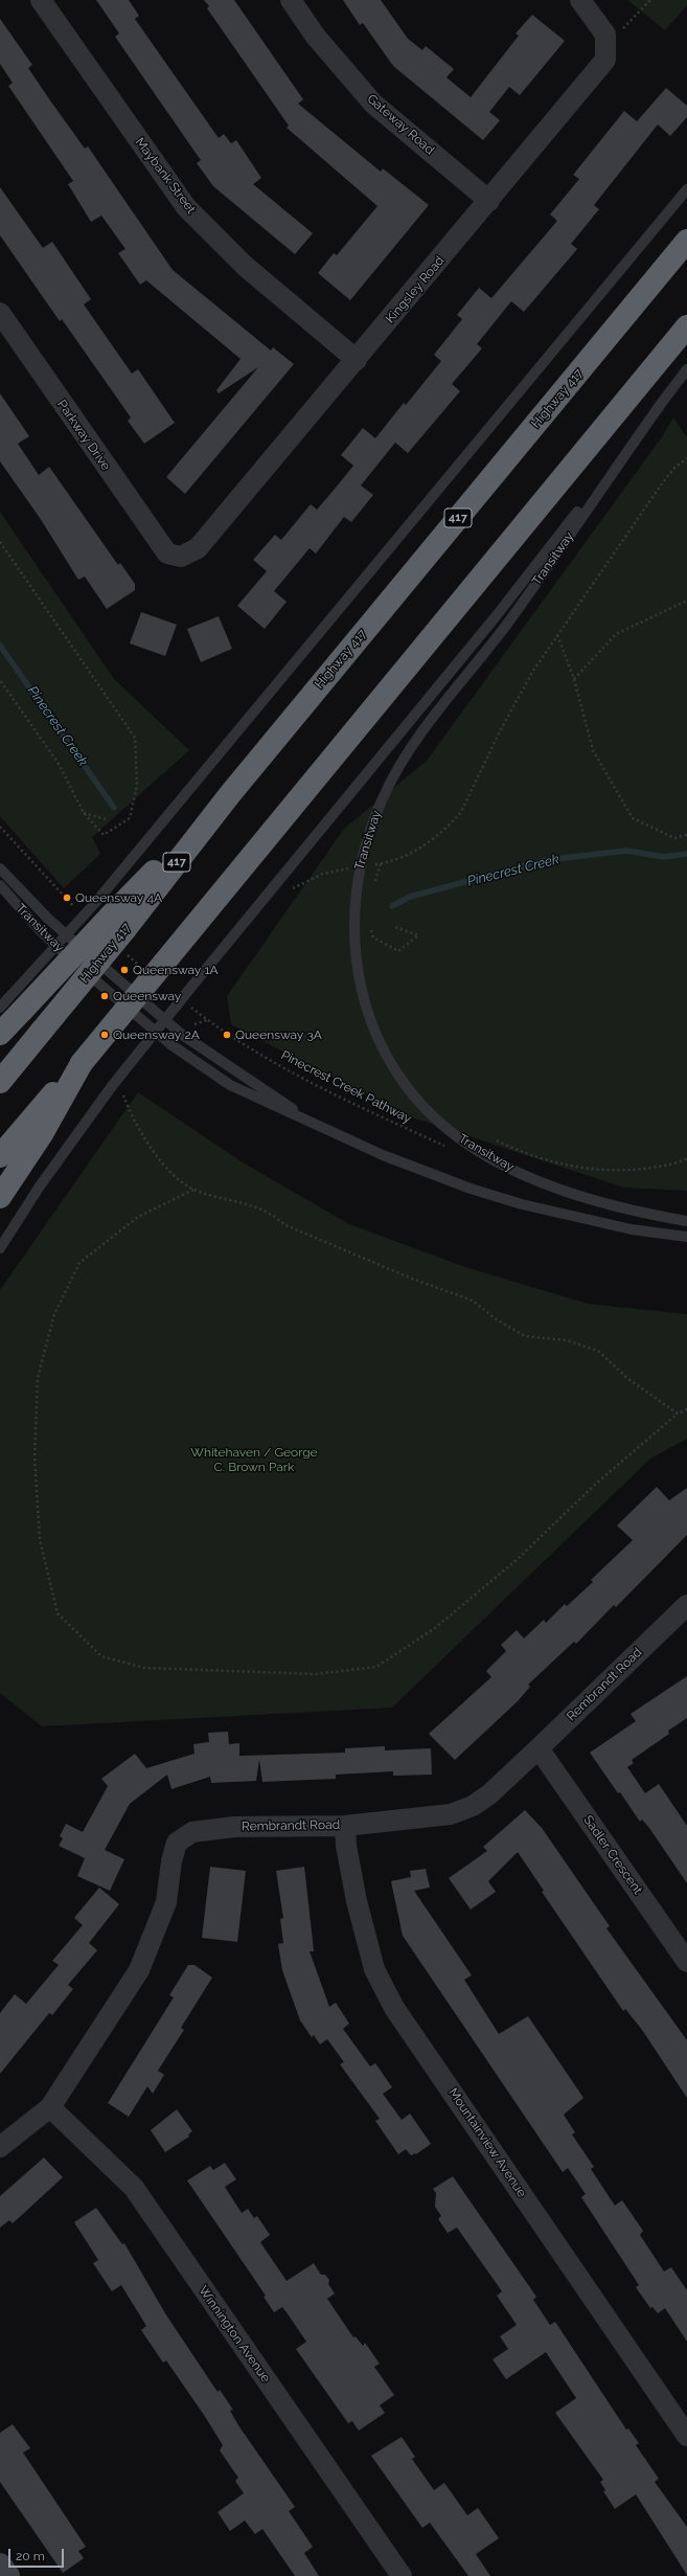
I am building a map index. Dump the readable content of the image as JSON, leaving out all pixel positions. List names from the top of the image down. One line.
{"streets":{"highway":["Highway 417","417"],"street":["Gateway Road","Maybank Street","Kingsley Road","Parkway Drive","Rembrandt Road","Sadler Crescent","Mountainview Avenue","Winnington Avenue"],"lane":["Transitway"],"path":["Pinecrest Creek Pathway"]},"crossings":[["Gateway Road","Kingsley Road"],["Maybank Street","Kingsley Road"],["Kingsley Road","Parkway Drive"],["Rembrandt Road","Sadler Crescent"],["Rembrandt Road","Mountainview Avenue"],["Rembrandt Road","Winnington Avenue"]],"water":["Pinecrest Creek"],"parks":["Whitehaven / George C. Brown Park"],"places":["Queensway 4A","Queensway 1A","Queensway","Queensway 2A","Queensway 3A"],"scale_bar":"20 m"}
